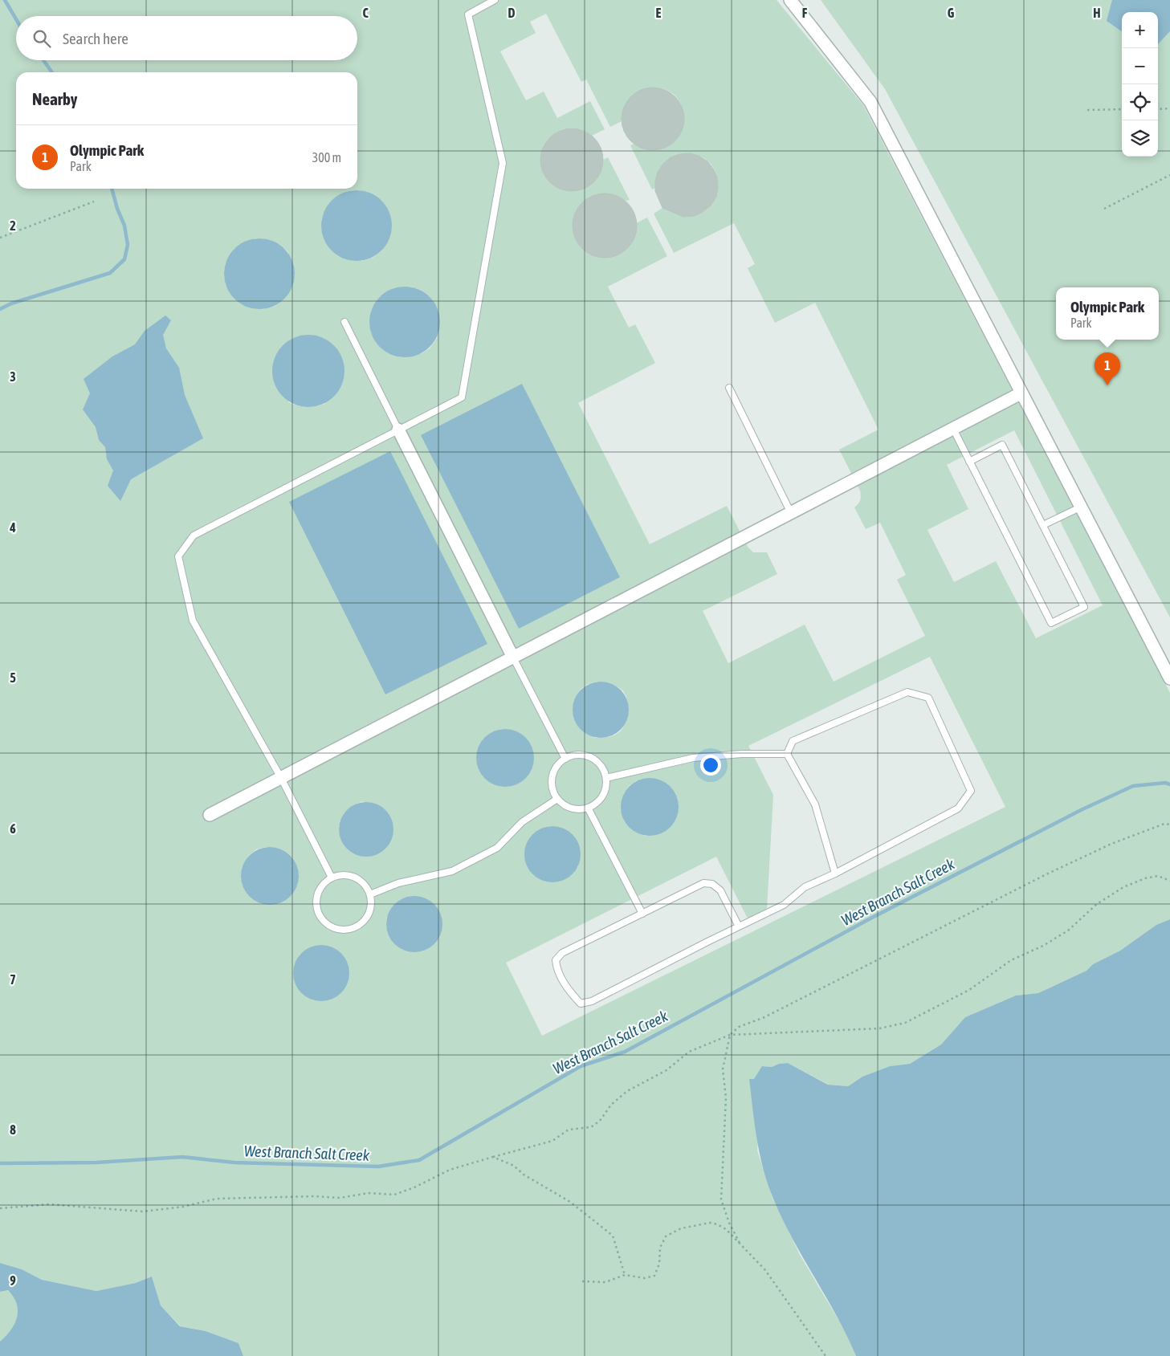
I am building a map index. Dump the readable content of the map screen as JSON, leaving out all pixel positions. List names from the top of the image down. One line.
{"water":["West Branch Salt Creek"],"page":{"map_buttons":["+","−"],"search":"Search here","heading":"Nearby","list":[{"mark":"1","name":"Olympic Park","note":"Park","value":"300 m"}],"popup":["Olympic Park","Park"],"pins":"1"},"grid":{"columns":["C","D","E","F","G","H"],"rows":["2","3","4","5","6","7","8","9"]}}
